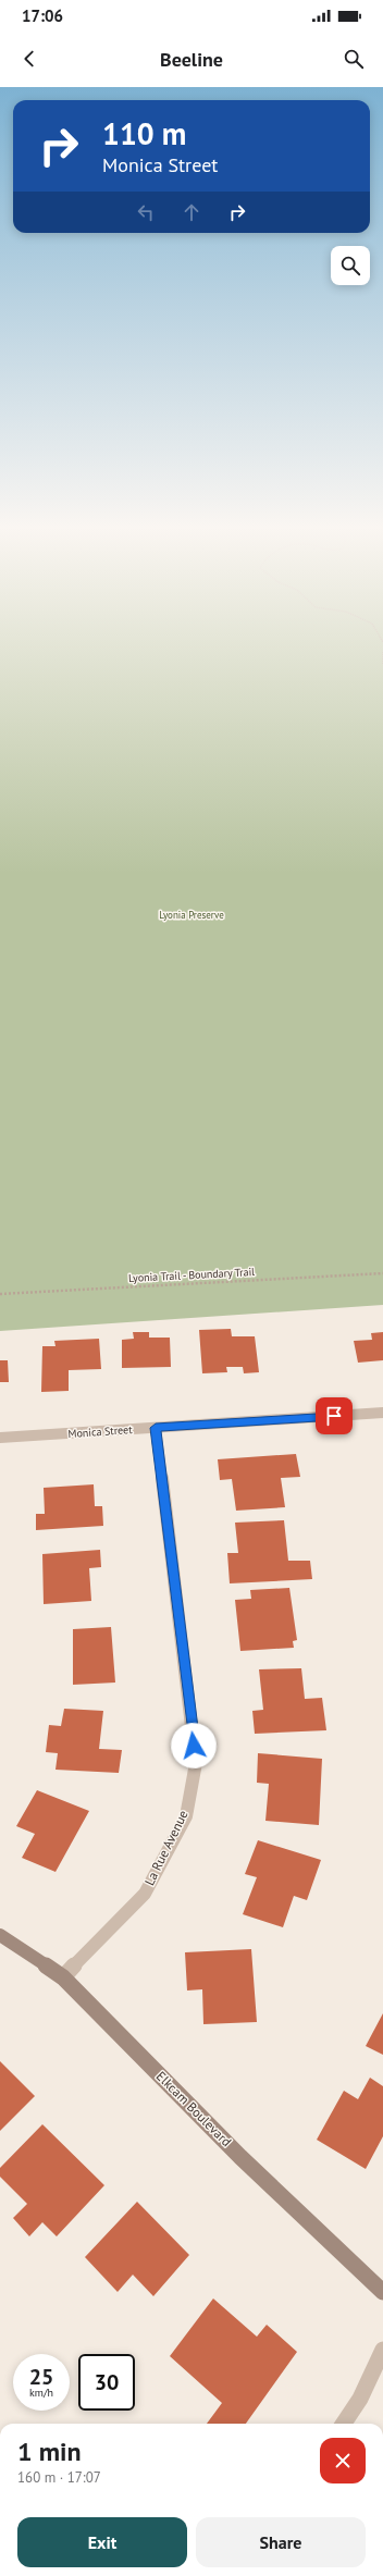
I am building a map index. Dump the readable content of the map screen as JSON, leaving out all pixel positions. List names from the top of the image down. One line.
{"streets":{"street":["Monica Street","La Rue Avenue","Elkcam Boulevard"],"path":["Lyonia Trail - Boundary Trail"]},"crossings":[["Monica Street","La Rue Avenue"],["La Rue Avenue","Elkcam Boulevard"]],"parks":["Lyonia Preserve"],"page":{"status":"17:06","header":"Beeline","turn":["110 m","Monica Street"],"speed":"25 km/h","limit":"30","heading":["1 min","160 m · 17:07"],"buttons":["Exit","Share"]}}
